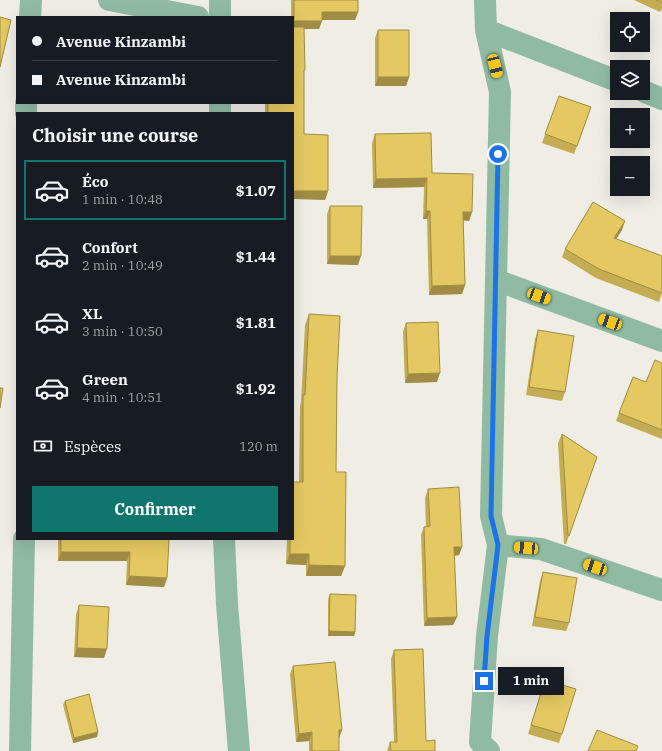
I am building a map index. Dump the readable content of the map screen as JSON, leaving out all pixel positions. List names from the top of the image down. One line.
{"page":{"map_buttons":["+","−"],"banner":["Avenue Kinzambi","Avenue Kinzambi"],"heading":"Choisir une course","list":[{"name":"Éco","note":"1 min · 10:48","value":"$1.07"},{"name":"Confort","note":"2 min · 10:49","value":"$1.44"},{"name":"XL","note":"3 min · 10:50","value":"$1.81"},{"name":"Green","note":"4 min · 10:51","value":"$1.92"}],"pay":["Espèces","120 m"],"buttons":"Confirmer","bubble":"1 min"}}
